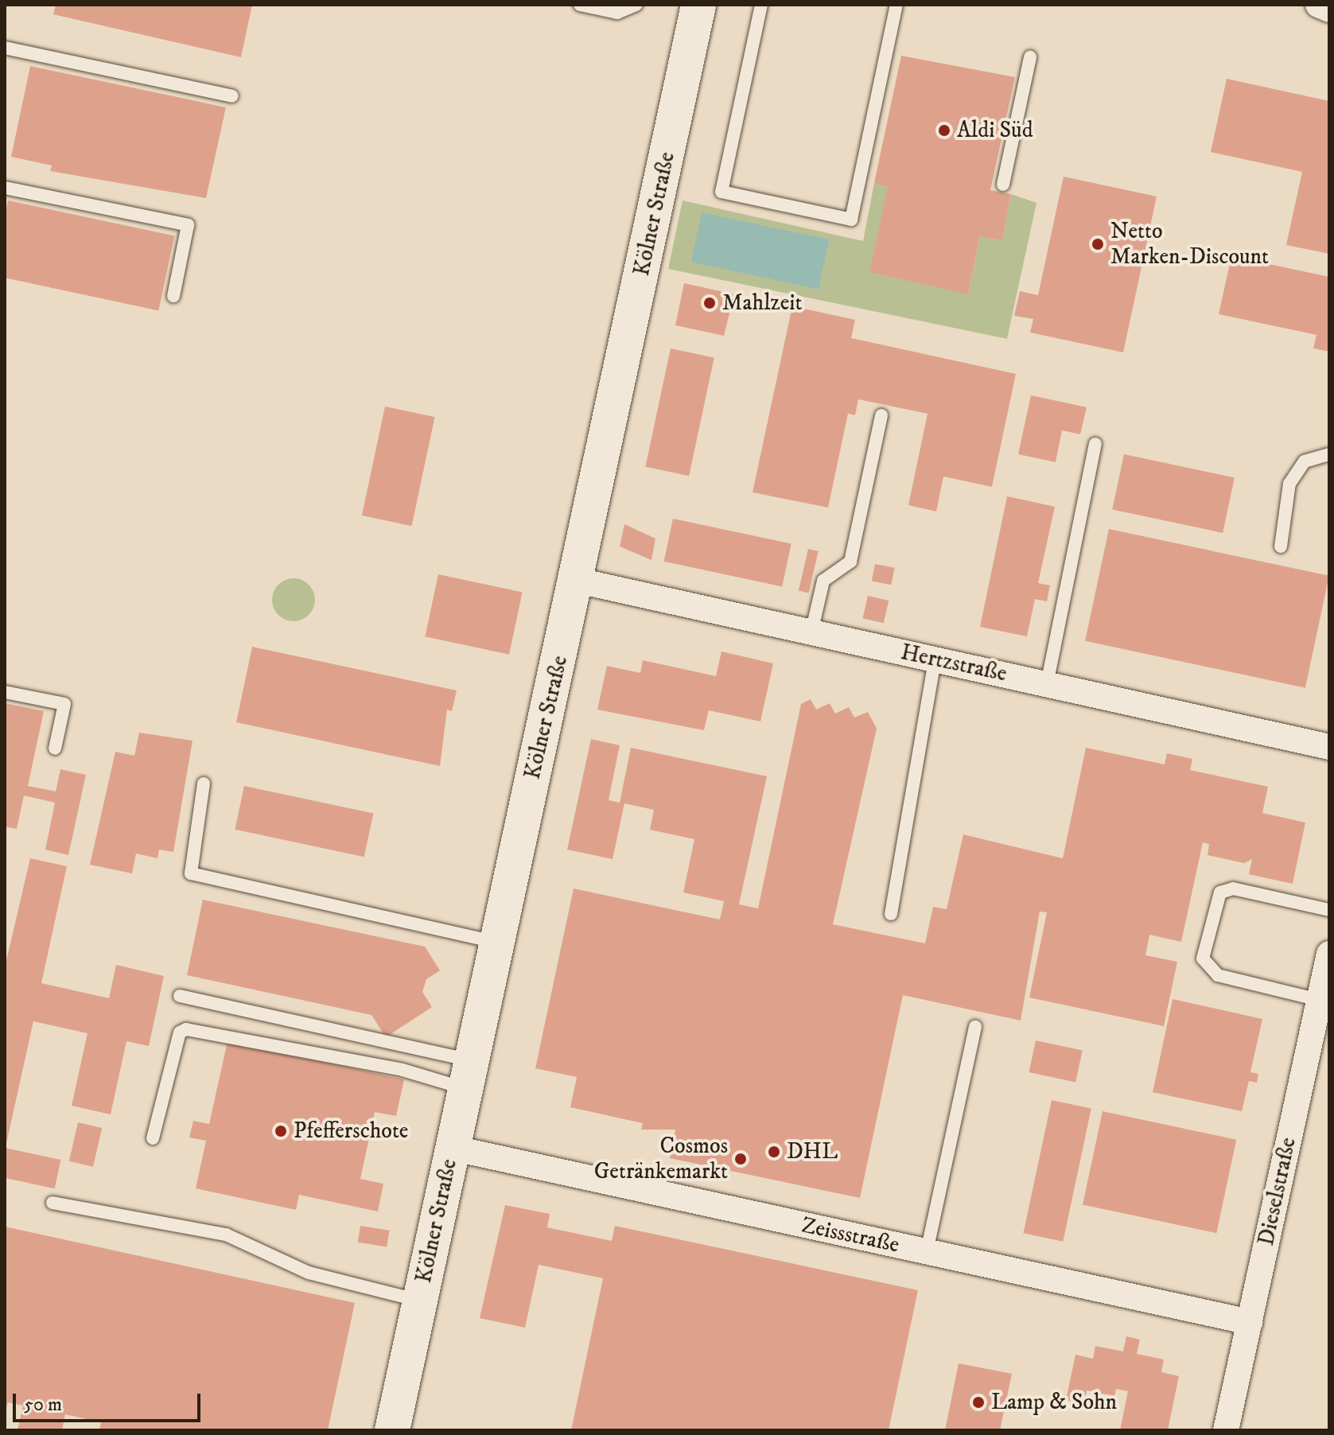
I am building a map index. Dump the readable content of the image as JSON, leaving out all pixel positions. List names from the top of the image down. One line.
{"streets":{"street":["Kölner Straße","Hertzstraße","Dieselstraße","Zeissstraße"]},"crossings":[["Kölner Straße","Hertzstraße"],["Kölner Straße","Zeissstraße"],["Dieselstraße","Zeissstraße"]],"places":["Aldi Süd","Netto Marken-Discount","Mahlzeit","Pfefferschote","DHL","Cosmos Getränkemarkt","Lamp & Sohn"],"scale_bar":"50 m"}
